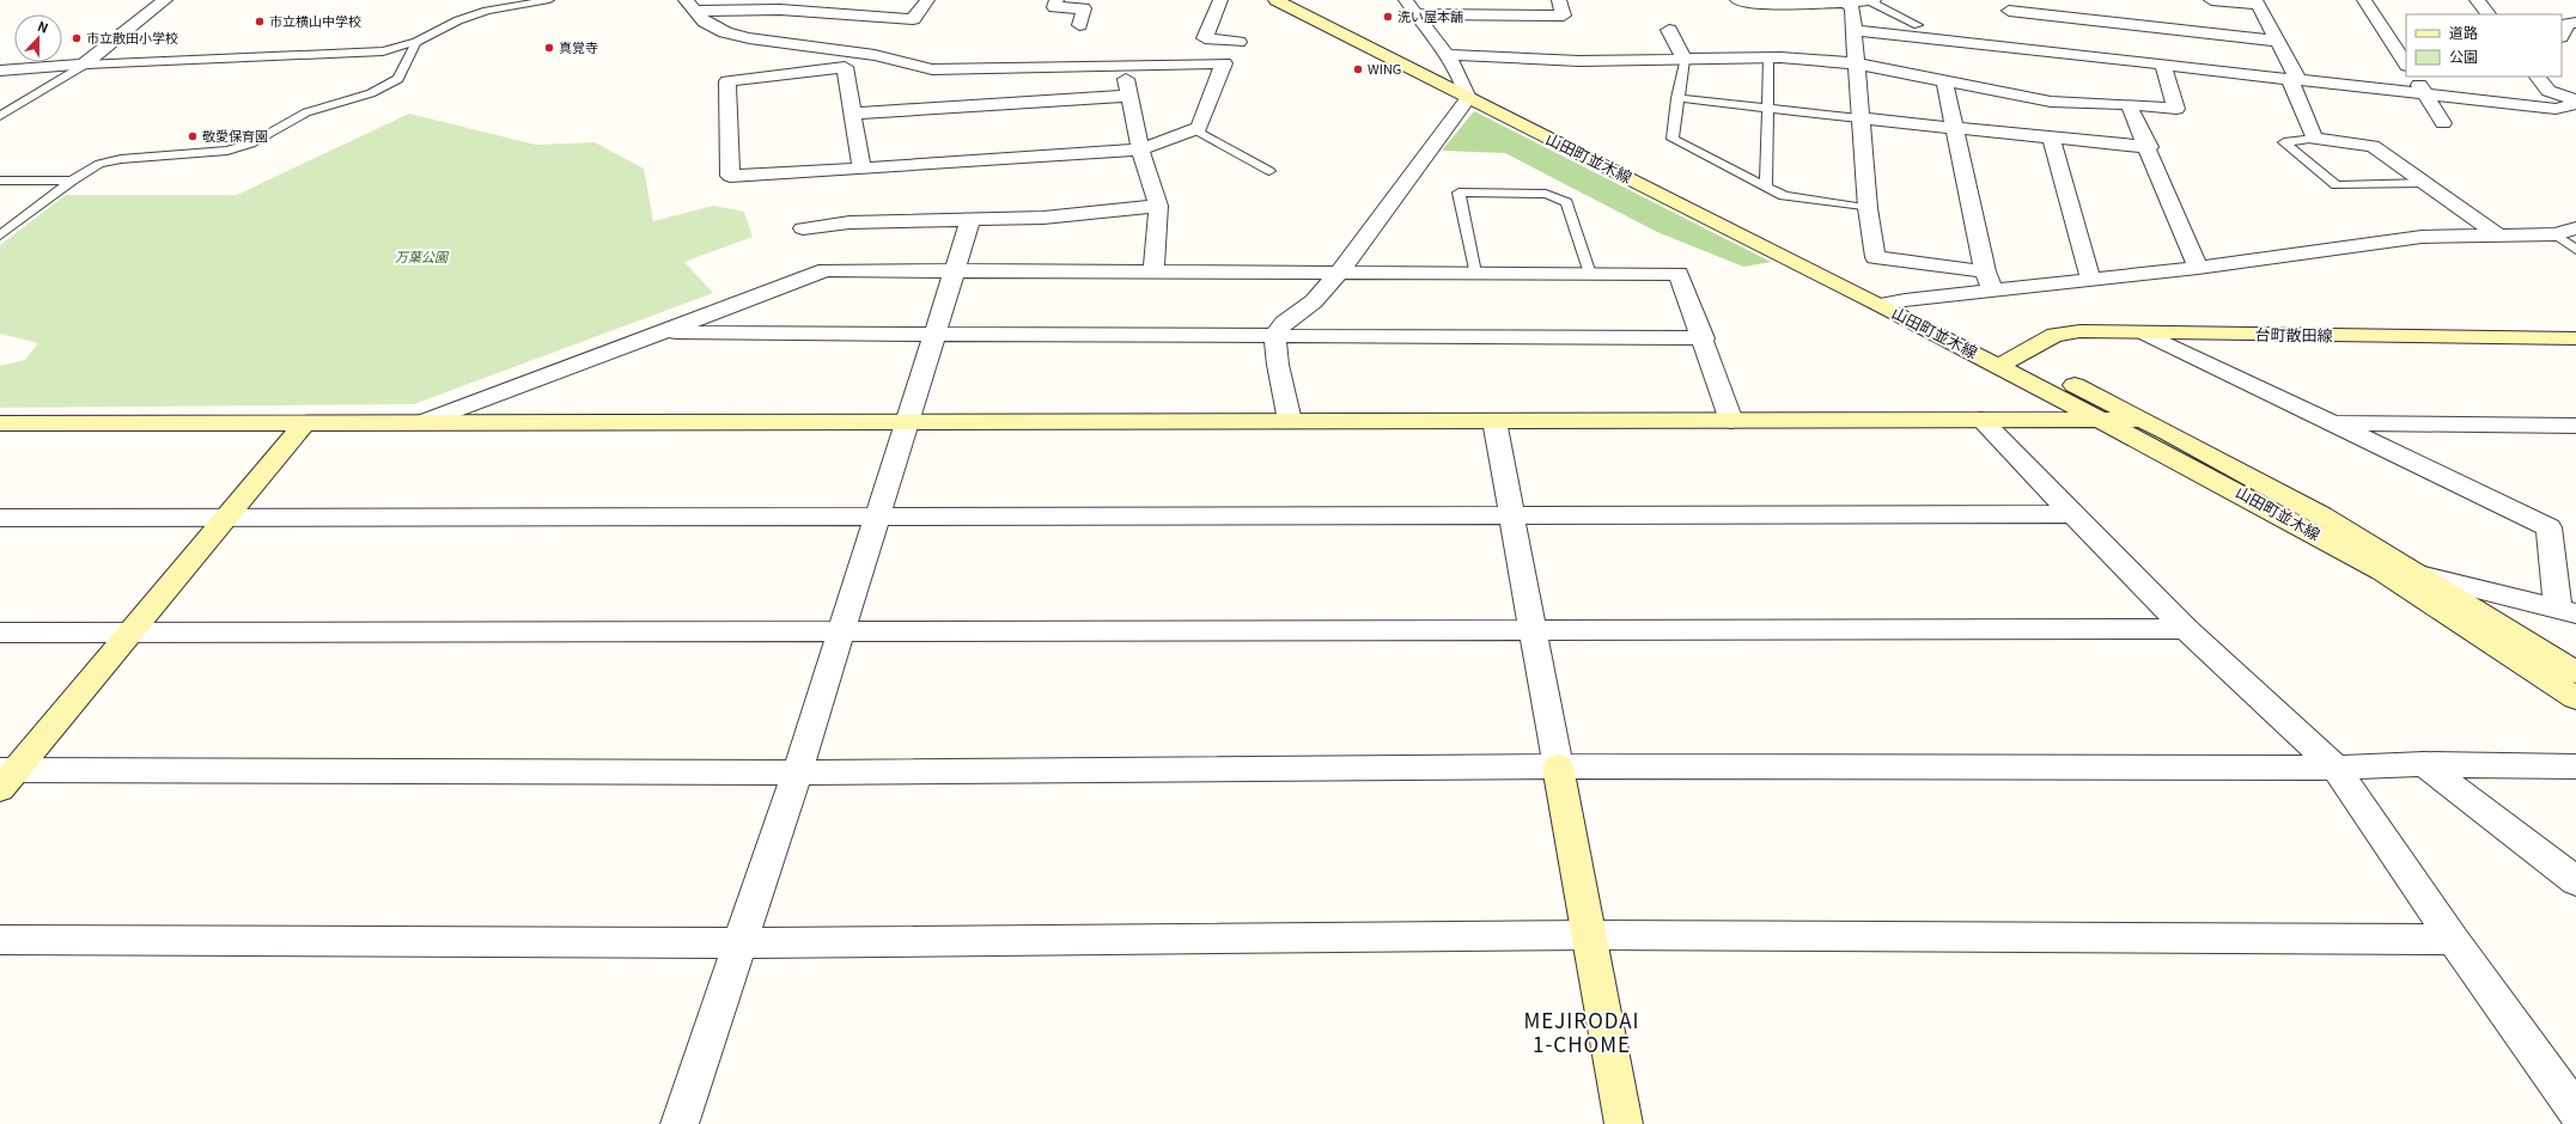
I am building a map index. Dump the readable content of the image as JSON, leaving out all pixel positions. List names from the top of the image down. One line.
{"streets":{"street":["山田町並木線","台町散田線"]},"crossings":[["山田町並木線","台町散田線"]],"districts":["MEJIRODAI 1-CHOME"],"parks":["万葉公園"],"places":["洗い屋本舗","市立横山中学校","市立散田小学校","真覚寺","WING","敬愛保育園"],"legend":["道路","公園"],"north":"top"}
